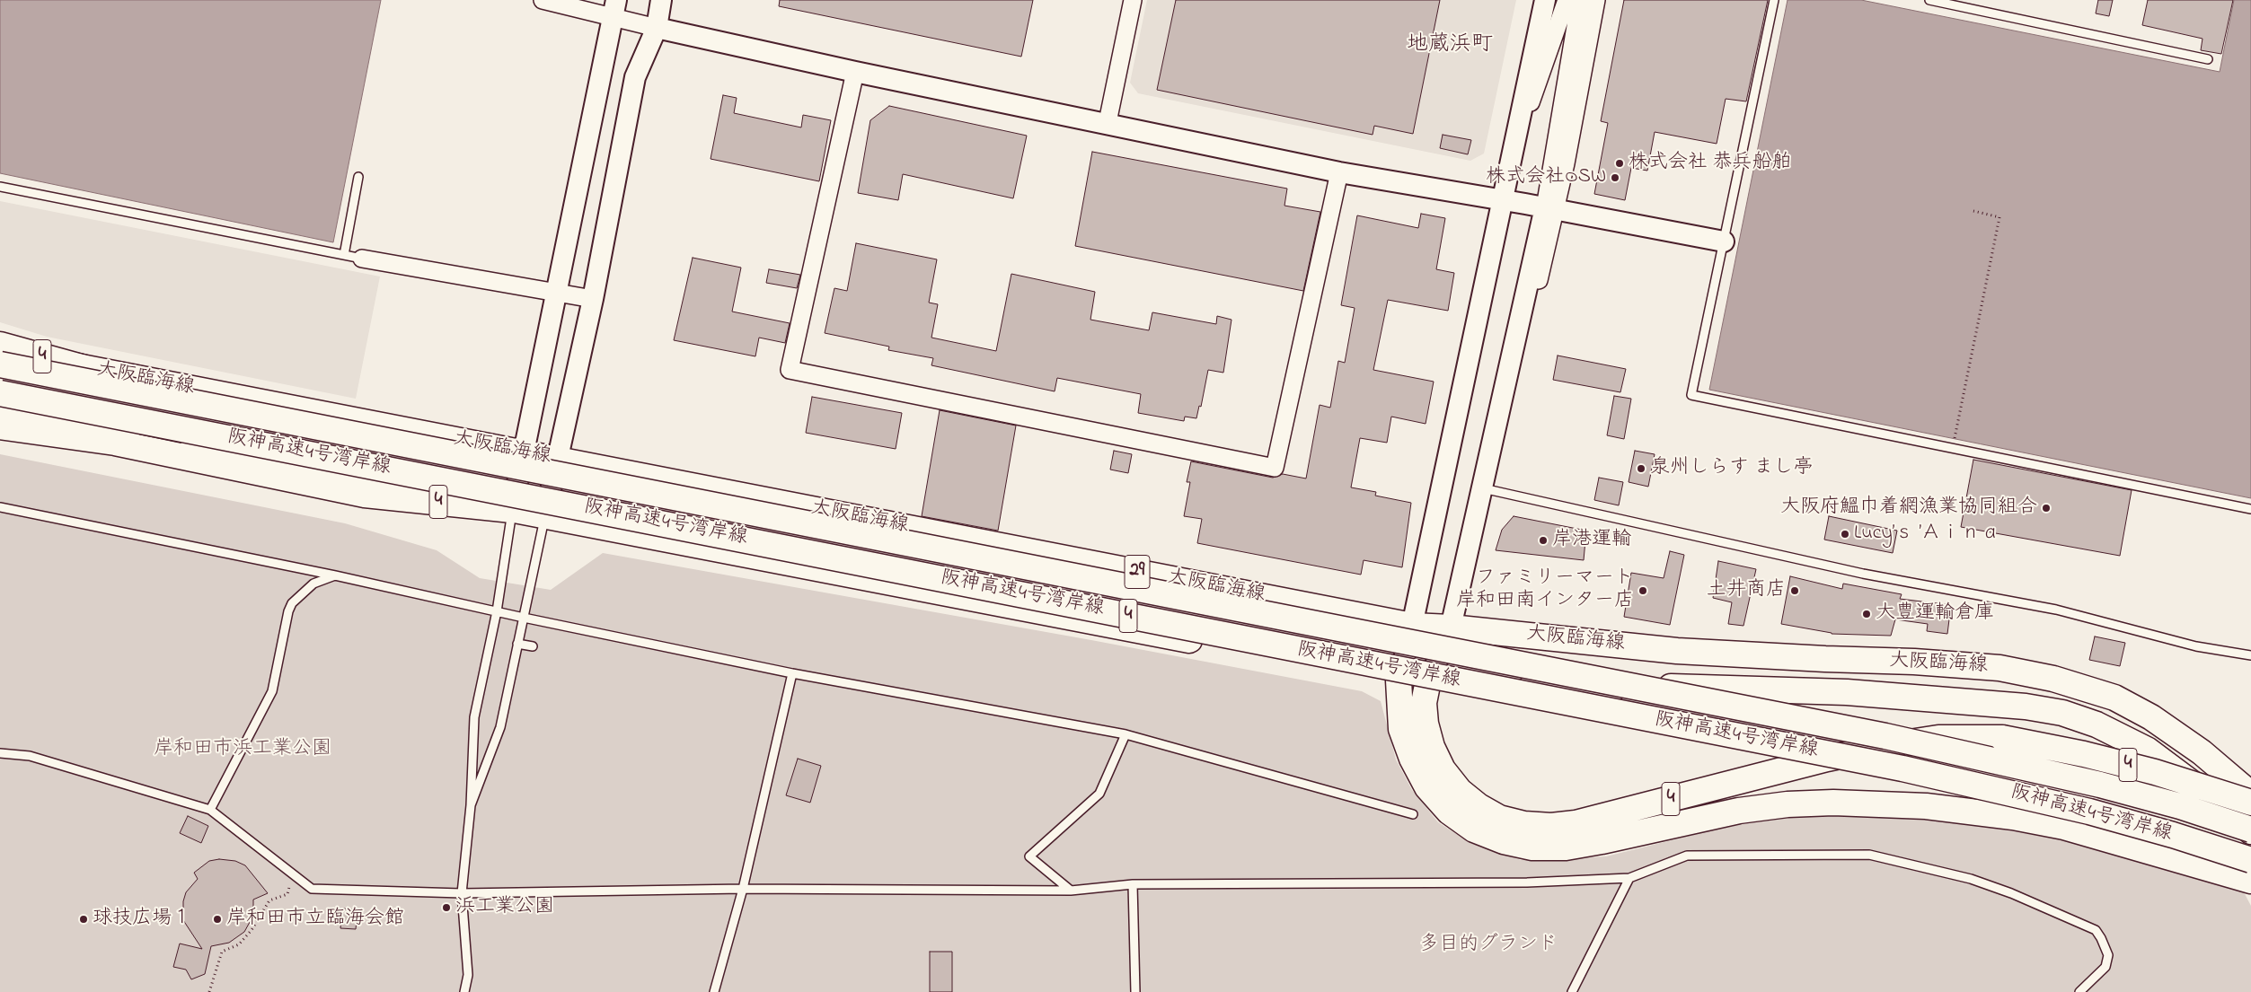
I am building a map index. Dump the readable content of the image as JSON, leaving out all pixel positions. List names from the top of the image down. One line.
{"streets":{"main road":["4","大阪臨海線","阪神高速4号湾岸線","29"]},"crossings":[["4","大阪臨海線"],["大阪臨海線","阪神高速4号湾岸線"]],"districts":["地蔵浜町"],"parks":["岸和田市浜工業公園","多目的グランド"],"places":["株式会社 恭兵船舶","株式会社OSW","泉州しらす まし亭","大阪府鰮巾着網漁業協同組合","Lucy’ｓ ’Ａｉｎａ","岸港運輸","ファミリーマート 岸和田南インター店","土井商店","大豊運輸倉庫","浜工業公園","球技広場１","岸和田市立臨海会館"]}
